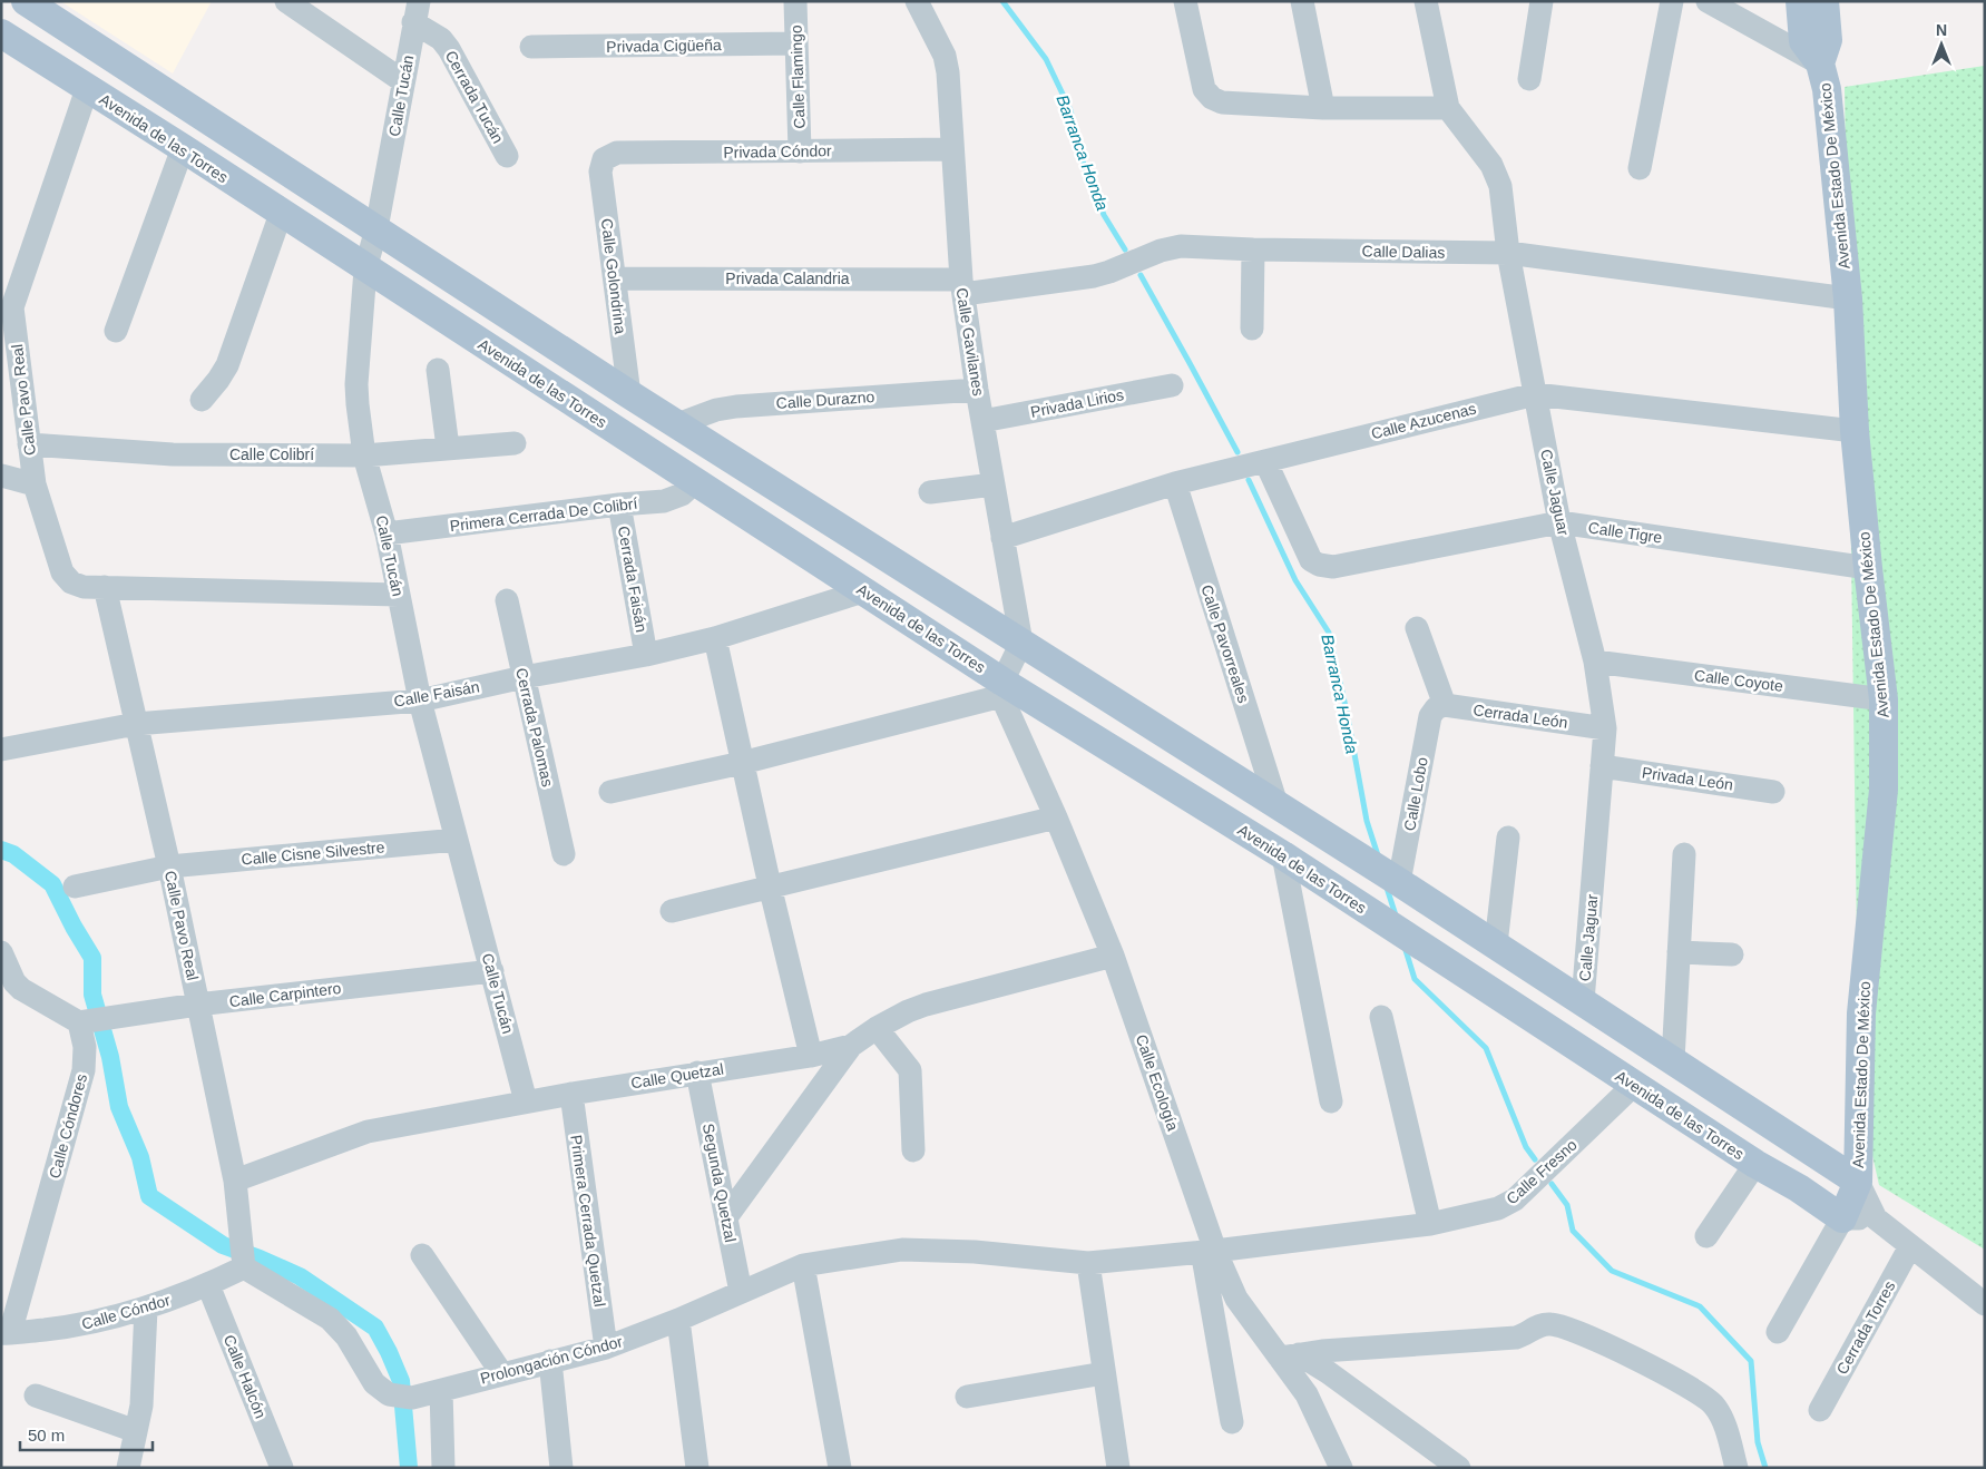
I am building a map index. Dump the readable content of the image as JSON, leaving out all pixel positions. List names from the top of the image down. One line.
{"streets":{"main road":["Avenida de las Torres","Avenida Estado De México"],"street":["Privada Cigüeña","Calle Flamingo","Calle Tucán","Cerrada Tucán","Privada Cóndor","Calle Dalias","Calle Golondrina","Privada Calandria","Calle Gavilanes","Calle Pavo Real","Calle Durazno","Privada Lirios","Calle Azucenas","Calle Colibrí","Calle Jaguar","Primera Cerrada De Colibrí","Calle Tigre","Cerrada Faisán","Calle Pavorreales","Calle Coyote","Calle Faisán","Cerrada León","Cerrada Palomas","Privada León","Calle Lobo","Calle Cisne Silvestre","Calle Carpintero","Calle Quetzal","Calle Ecología","Calle Cóndores","Calle Fresno","Segunda Quetzal","Primera Cerrada Quetzal","Calle Cóndor","Cerrada Torres","Prolongación Cóndor","Calle Halcón"]},"crossings":[["Privada Cigüeña","Calle Flamingo"],["Calle Flamingo","Privada Cóndor"],["Calle Tucán","Cerrada Tucán"],["Calle Tucán","Avenida de las Torres"],["Calle Tucán","Calle Colibrí"],["Calle Tucán","Primera Cerrada De Colibrí"],["Calle Tucán","Calle Faisán"],["Calle Tucán","Calle Cisne Silvestre"],["Calle Tucán","Calle Carpintero"],["Calle Tucán","Calle Quetzal"],["Avenida de las Torres","Avenida Estado De México"],["Avenida de las Torres","Calle Pavo Real"],["Avenida de las Torres","Primera Cerrada De Colibrí"],["Avenida de las Torres","Calle Faisán"],["Avenida de las Torres","Calle Ecología"],["Avenida de las Torres","Calle Fresno"],["Privada Cóndor","Calle Golondrina"],["Privada Cóndor","Calle Gavilanes"],["Avenida Estado De México","Calle Dalias"],["Avenida Estado De México","Calle Azucenas"],["Avenida Estado De México","Calle Tigre"],["Avenida Estado De México","Calle Coyote"],["Calle Dalias","Privada Calandria"],["Calle Dalias","Calle Gavilanes"],["Calle Dalias","Calle Jaguar"],["Calle Golondrina","Privada Calandria"],["Privada Calandria","Calle Gavilanes"],["Calle Gavilanes","Calle Durazno"],["Calle Gavilanes","Privada Lirios"],["Calle Gavilanes","Calle Azucenas"],["Calle Pavo Real","Calle Colibrí"],["Calle Pavo Real","Calle Faisán"],["Calle Pavo Real","Calle Cisne Silvestre"],["Calle Pavo Real","Calle Carpintero"],["Calle Pavo Real","Calle Quetzal"],["Calle Pavo Real","Calle Cóndor"],["Calle Pavo Real","Prolongación Cóndor"],["Calle Azucenas","Calle Jaguar"],["Calle Azucenas","Calle Tigre"],["Calle Azucenas","Calle Pavorreales"],["Calle Jaguar","Calle Tigre"],["Calle Jaguar","Calle Coyote"],["Calle Jaguar","Cerrada León"],["Calle Jaguar","Privada León"],["Primera Cerrada De Colibrí","Cerrada Faisán"],["Cerrada Faisán","Calle Faisán"],["Calle Faisán","Cerrada Palomas"],["Cerrada León","Calle Lobo"],["Calle Carpintero","Calle Cóndores"],["Calle Quetzal","Calle Ecología"],["Calle Quetzal","Segunda Quetzal"],["Calle Quetzal","Primera Cerrada Quetzal"],["Calle Ecología","Calle Fresno"],["Calle Cóndores","Calle Cóndor"],["Calle Fresno","Prolongación Cóndor"],["Segunda Quetzal","Prolongación Cóndor"],["Primera Cerrada Quetzal","Prolongación Cóndor"],["Calle Cóndor","Prolongación Cóndor"],["Calle Cóndor","Calle Halcón"]],"water":["Barranca Honda"],"scale_bar":"50 m","north":"top"}
